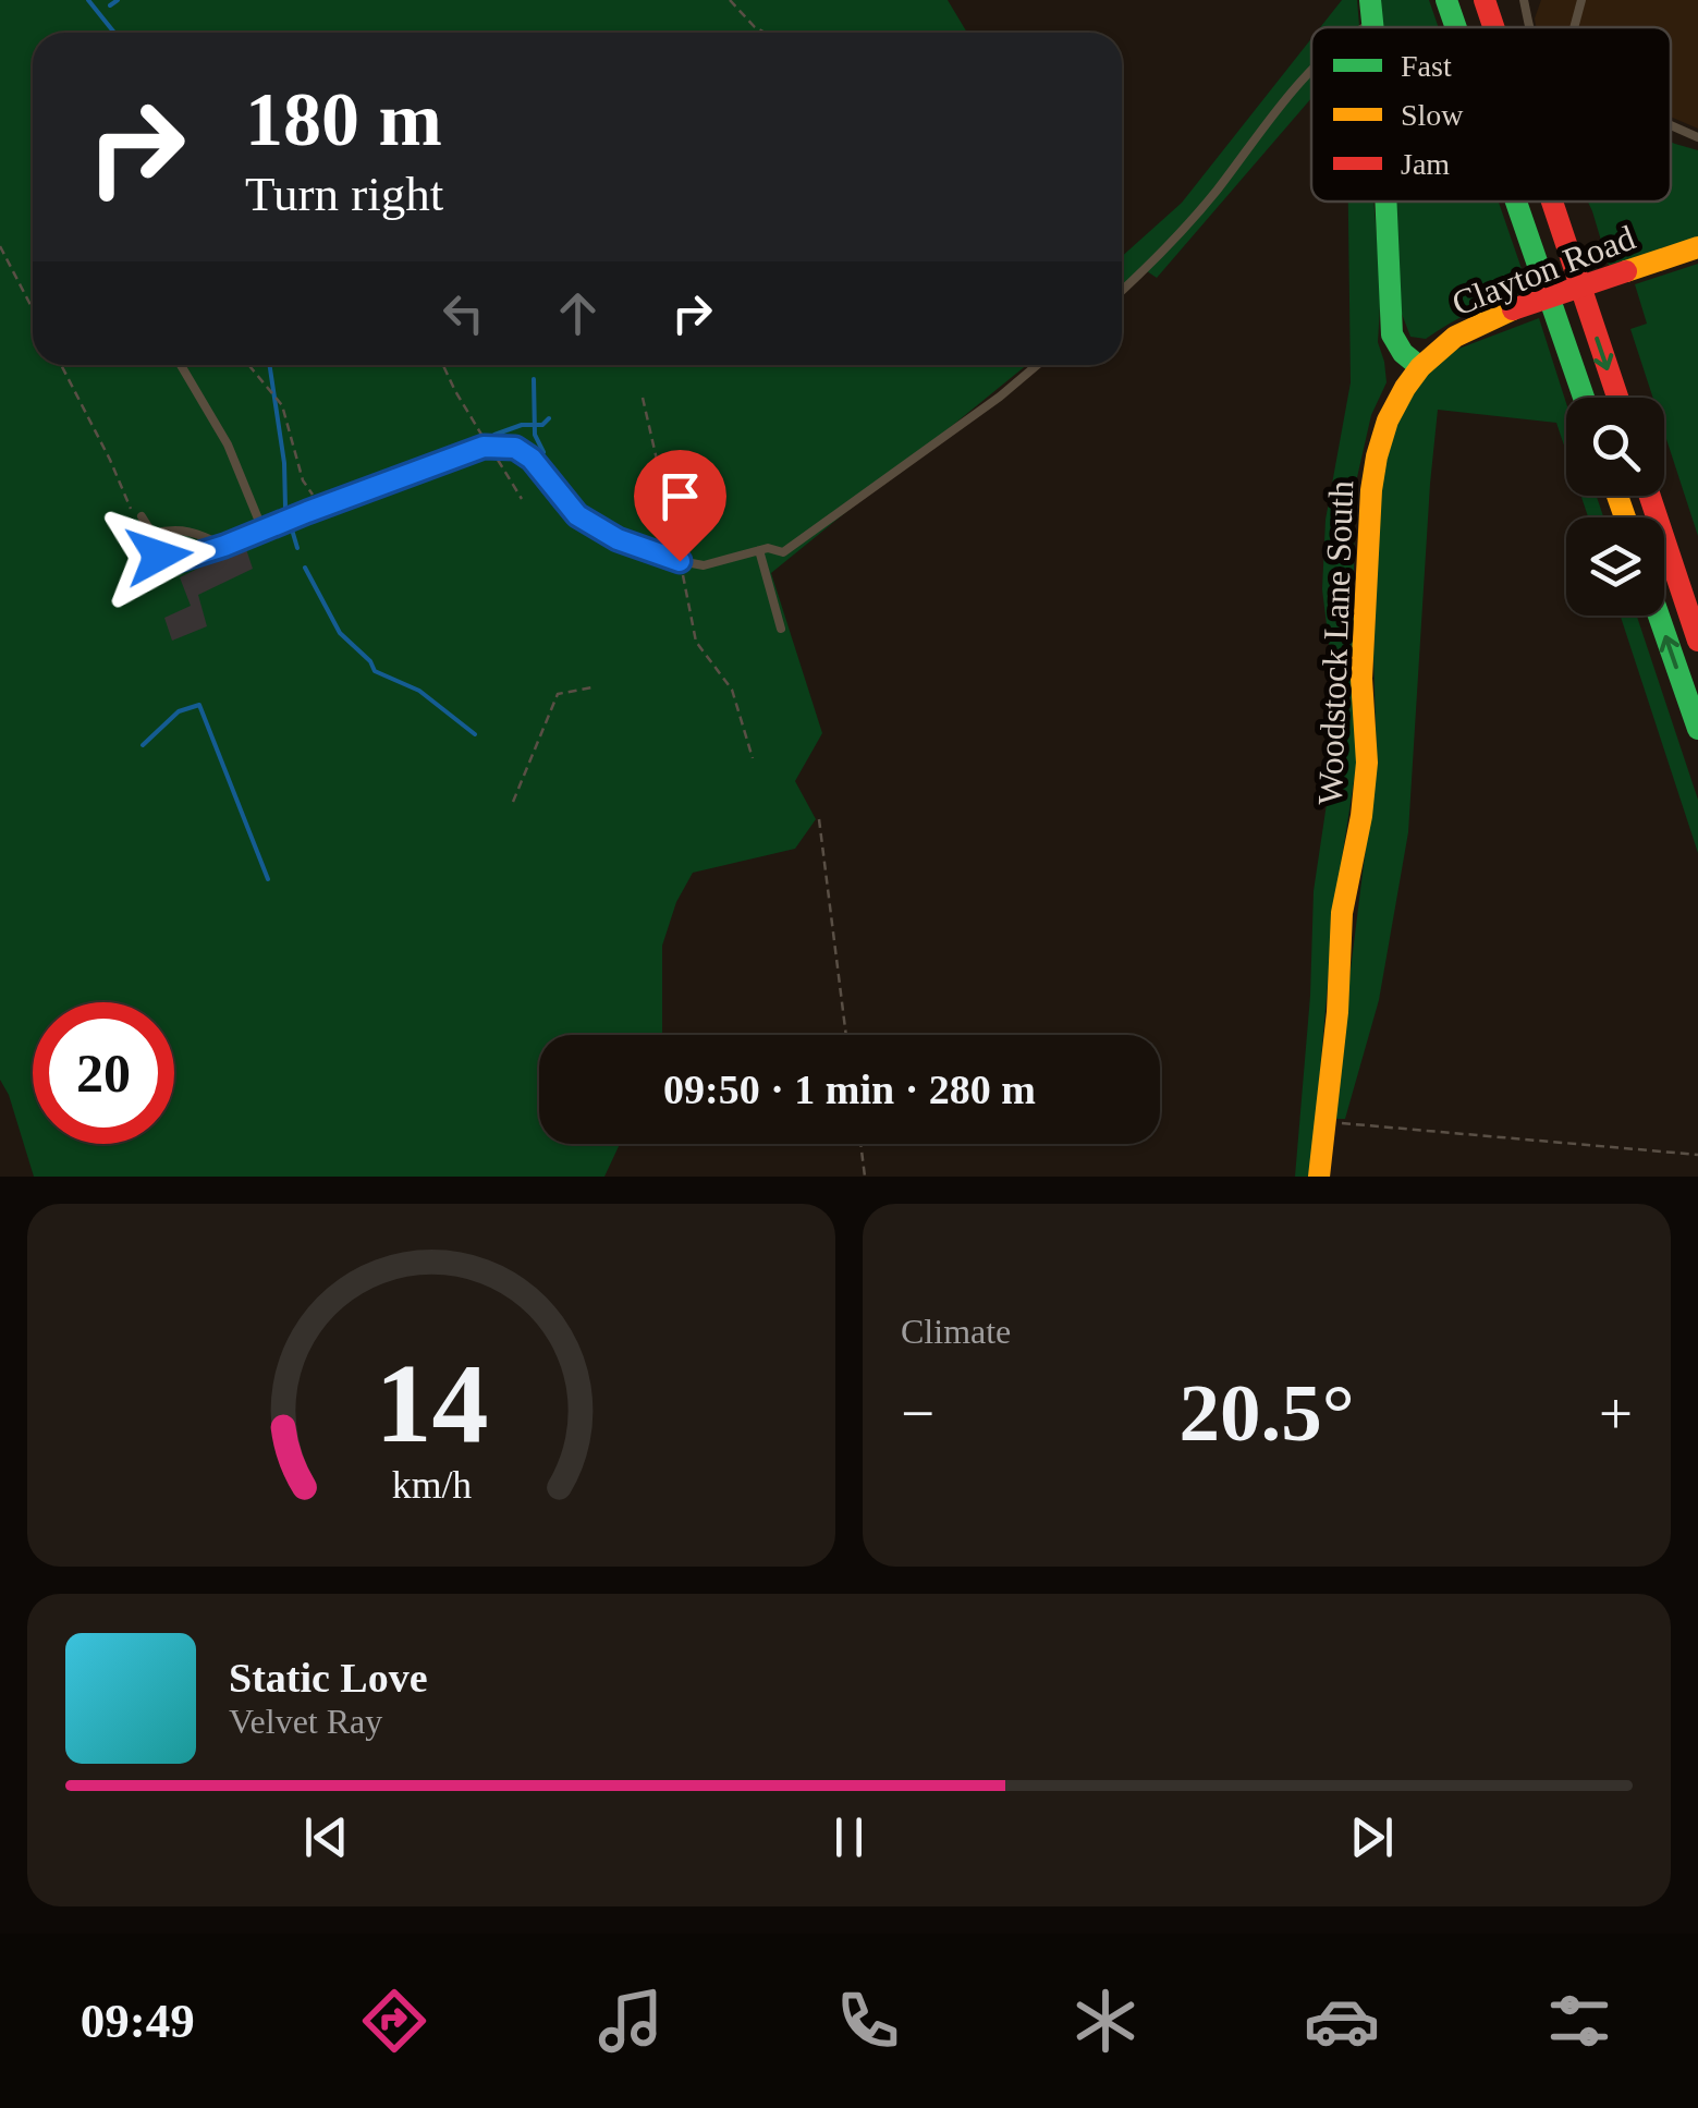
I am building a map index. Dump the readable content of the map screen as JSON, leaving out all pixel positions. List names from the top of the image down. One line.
{"streets":{"main road":["Clayton Road","Woodstock Lane South"]},"crossings":[["Clayton Road","Woodstock Lane South"]],"legend":["Fast","Slow","Jam"],"page":{"turn":["180 m","Turn right"],"limit":"20","trip":"09:50 · 1 min · 280 m","tile":"Climate","heat":["−","20.5°","+"],"song":["Static Love","Velvet Ray"],"tabs":"09:49","gauge":["14","km/h"]}}
